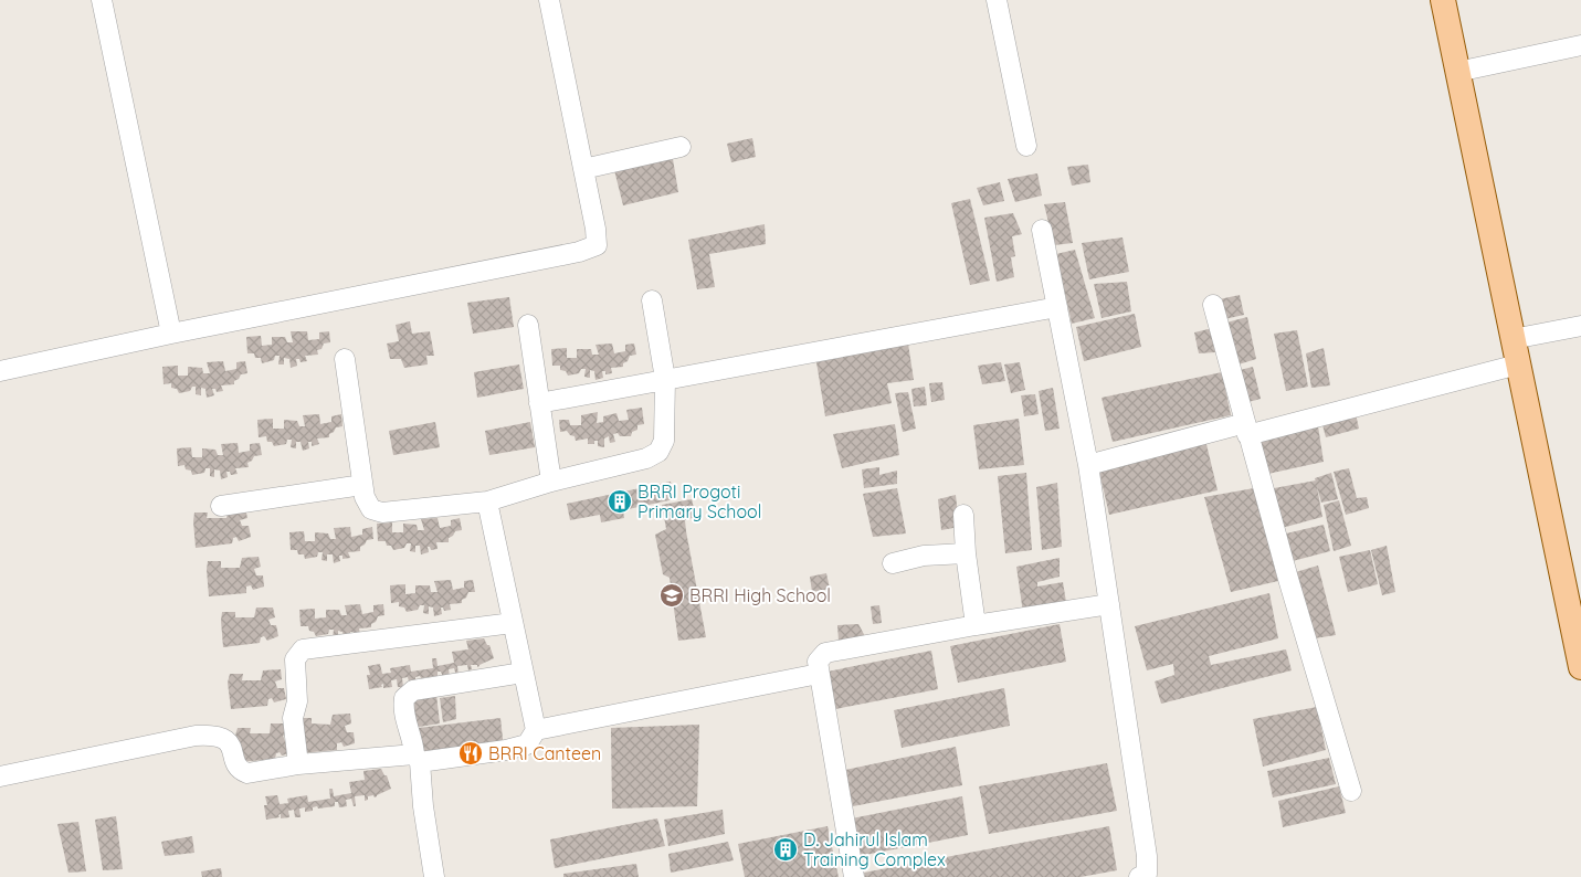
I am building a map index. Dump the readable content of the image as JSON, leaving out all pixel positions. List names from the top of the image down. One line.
{"places":{"building":["BRRI Progoti Primary School","D. Jahirul Islam Training Complex"],"school or university":["BRRI High School"],"restaurant":["BRRI Canteen"]}}
